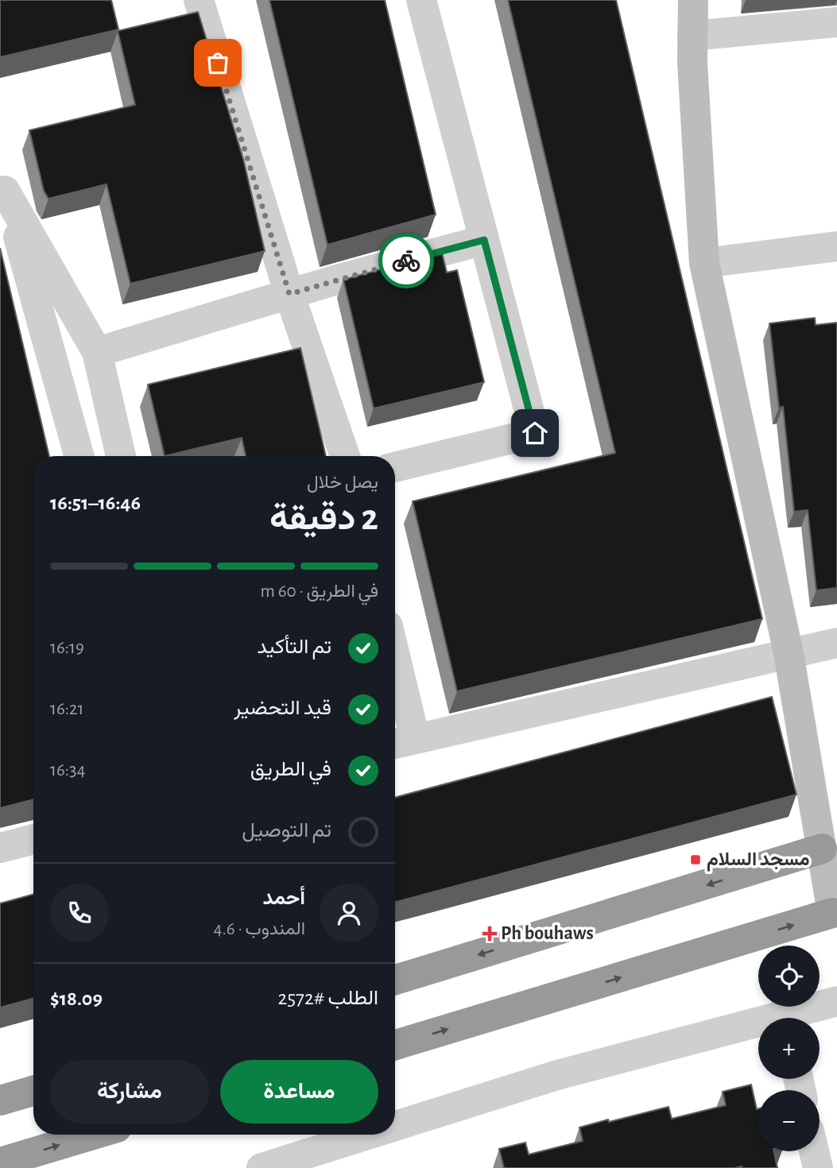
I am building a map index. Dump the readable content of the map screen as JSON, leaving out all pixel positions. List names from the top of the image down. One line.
{"places":{"transit":["مسجد السلام"],"health":["Ph bouhaws"]},"page":{"heading":["2 دقيقة","يصل خلال","16:46–16:51"],"panel":["أحمد","المندوب · 4.6","الطلب #2572","$18.09"],"bar":"في الطريق · 60 m","list":[["تم التأكيد","16:19"],["قيد التحضير","16:21"],["في الطريق","16:34"],"تم التوصيل"],"map_buttons":["+","−"],"buttons":["مساعدة","مشاركة"]}}
